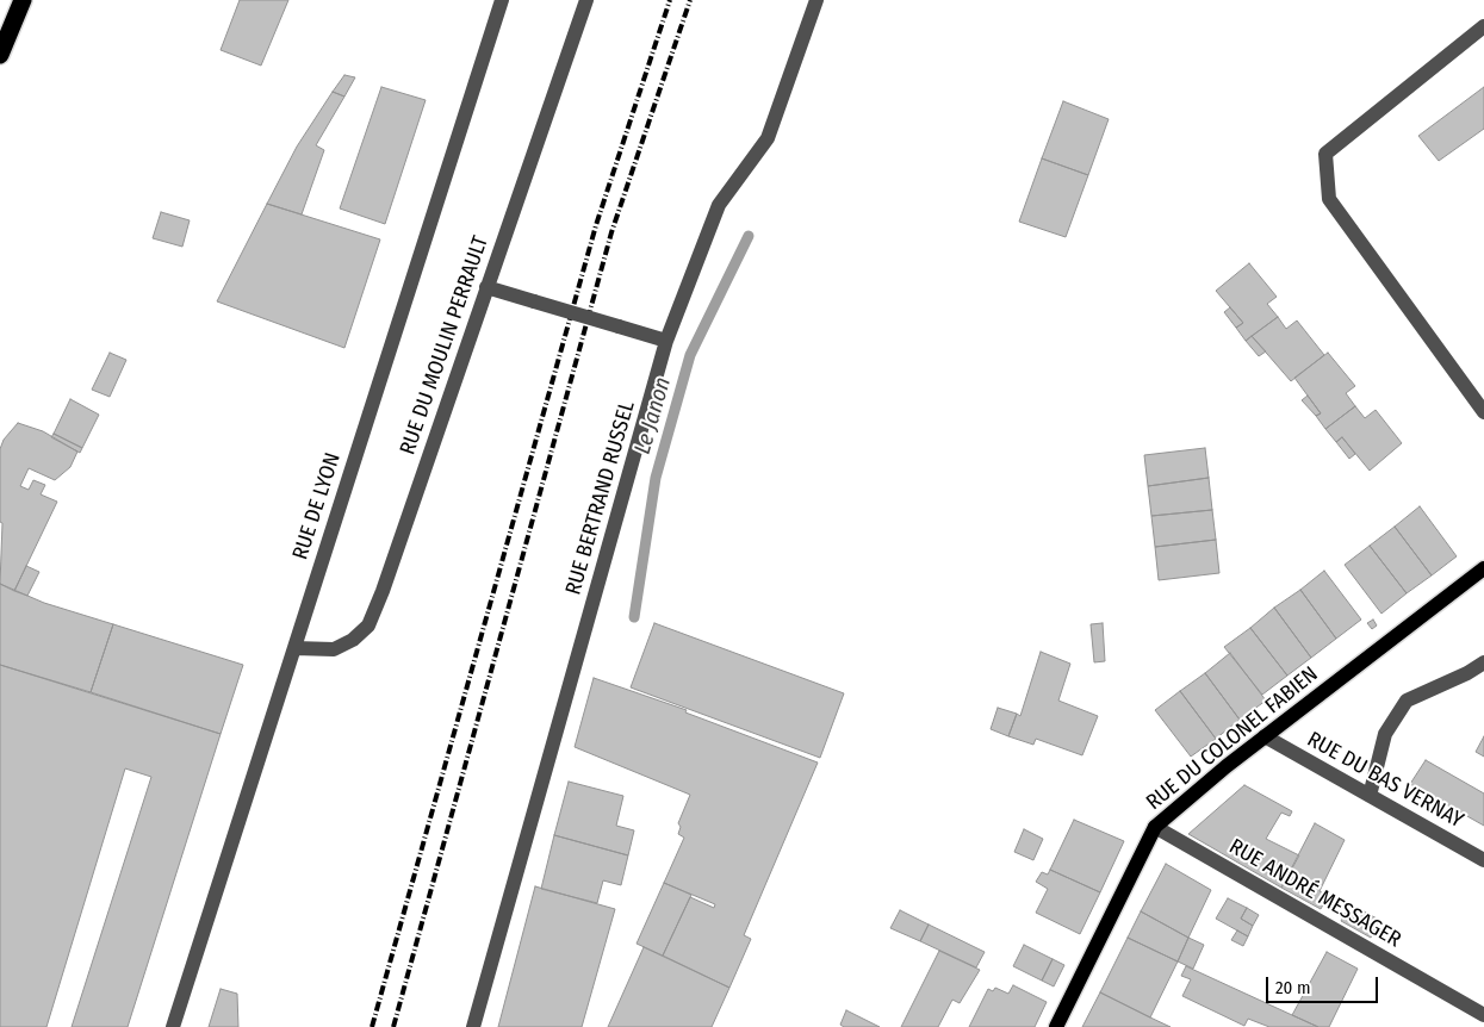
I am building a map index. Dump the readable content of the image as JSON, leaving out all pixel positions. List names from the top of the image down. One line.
{"streets":{"main road":["RUE DU COLONEL FABIEN"],"street":["RUE DU MOULIN PERRAULT","RUE BERTRAND RUSSEL","RUE DE LYON","RUE DU BAS VERNAY","RUE ANDRÉ MESSAGER"]},"crossings":[["RUE DU MOULIN PERRAULT","RUE DE LYON"],["RUE DU COLONEL FABIEN","RUE DU BAS VERNAY"],["RUE DU COLONEL FABIEN","RUE ANDRÉ MESSAGER"]],"water":["Le Janon"],"scale_bar":"20 m"}
